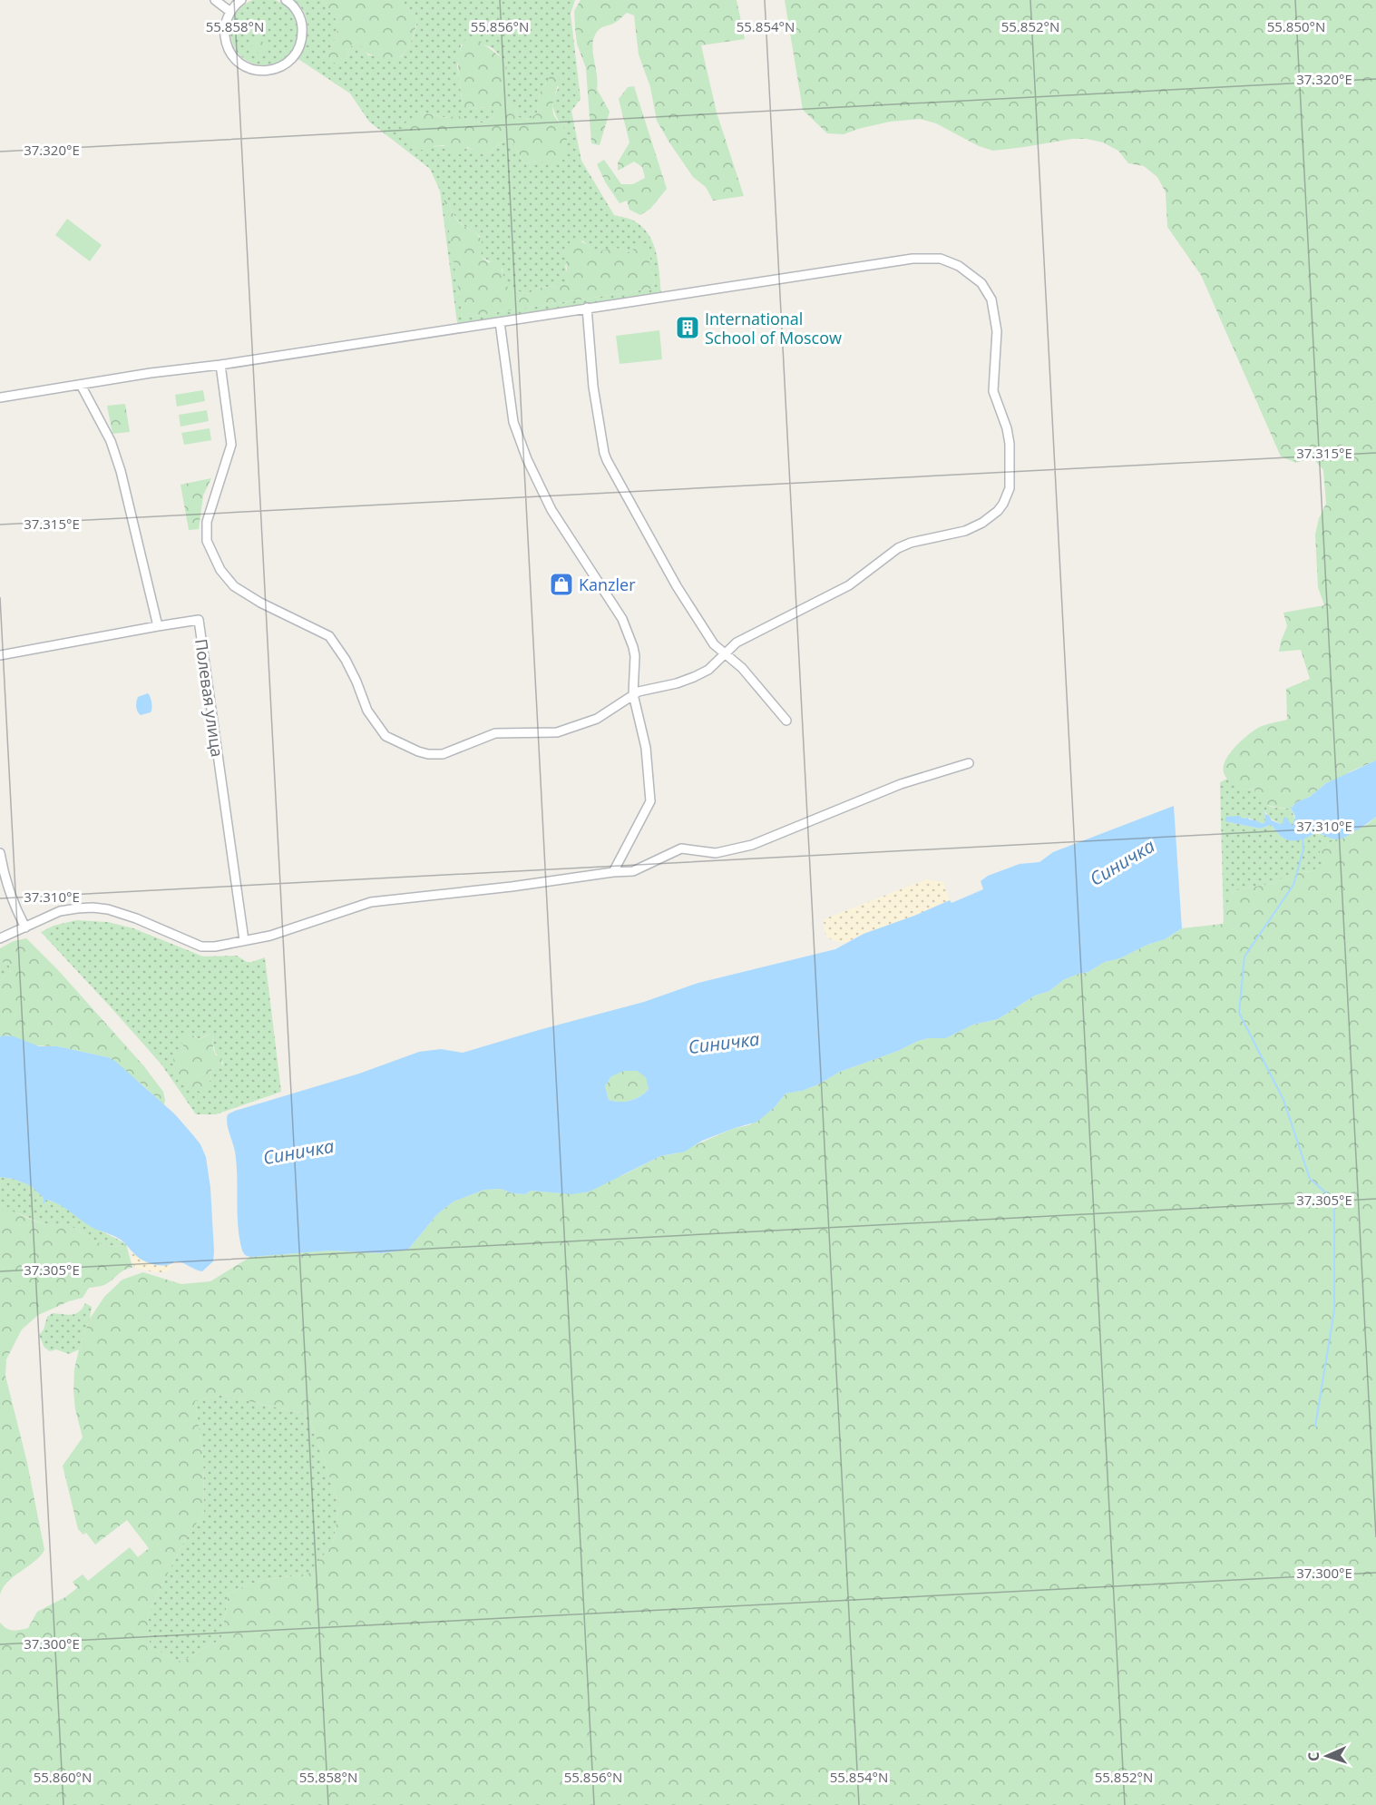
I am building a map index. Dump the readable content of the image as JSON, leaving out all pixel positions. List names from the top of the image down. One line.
{"streets":{"street":["Полевая улица"]},"water":["Синичка"],"places":{"building":["International School of Moscow"],"shop":["Kanzler"]},"north":"left","coordinates":["55.858°N","55.856°N","55.854°N","55.852°N","55.850°N","37.320°E","37.315°E","37.310°E","37.305°E","37.300°E","55.860°N"]}
